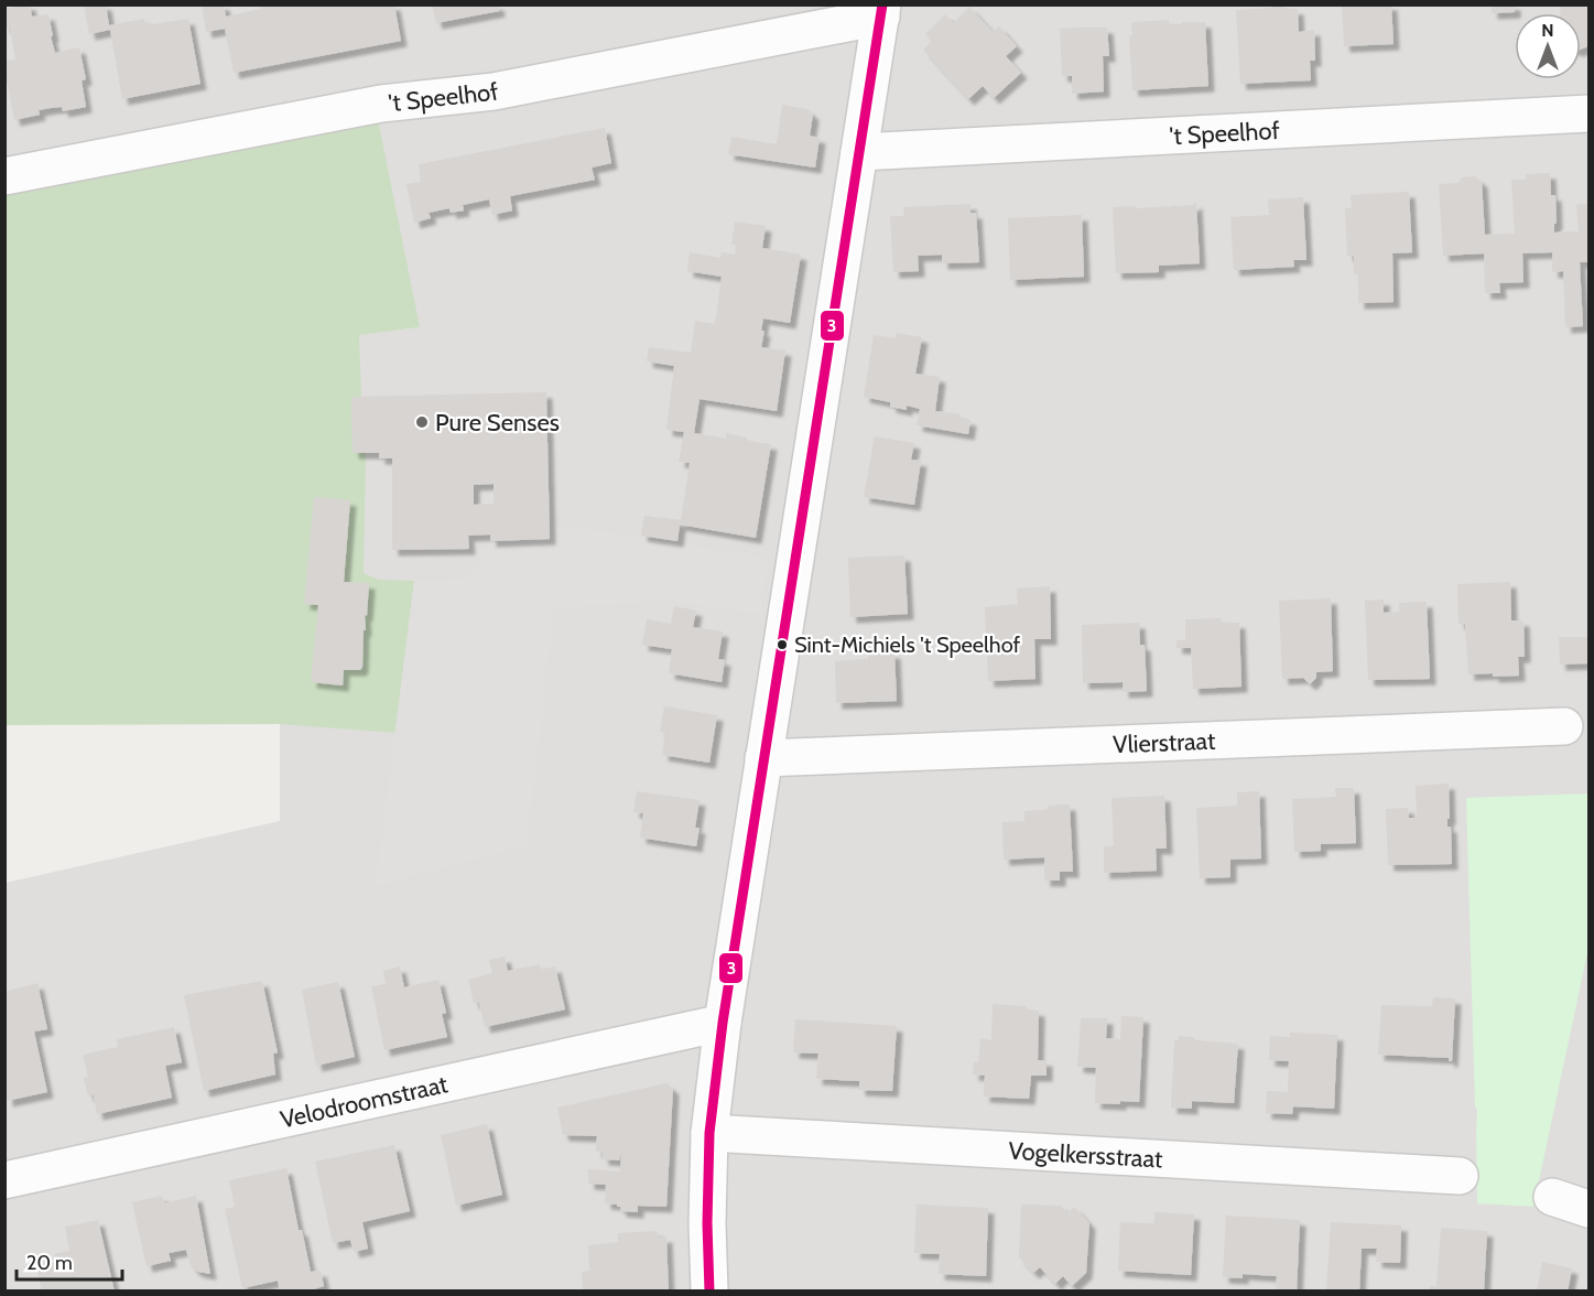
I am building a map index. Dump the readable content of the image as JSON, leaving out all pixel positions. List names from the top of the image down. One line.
{"streets":{"street":["'t Speelhof","Vlierstraat","Velodroomstraat","Vogelkersstraat"]},"places":["Pure Senses","Sint-Michiels 't Speelhof"],"lines":["transit line 3"],"scale_bar":"20 m","north":"top"}
